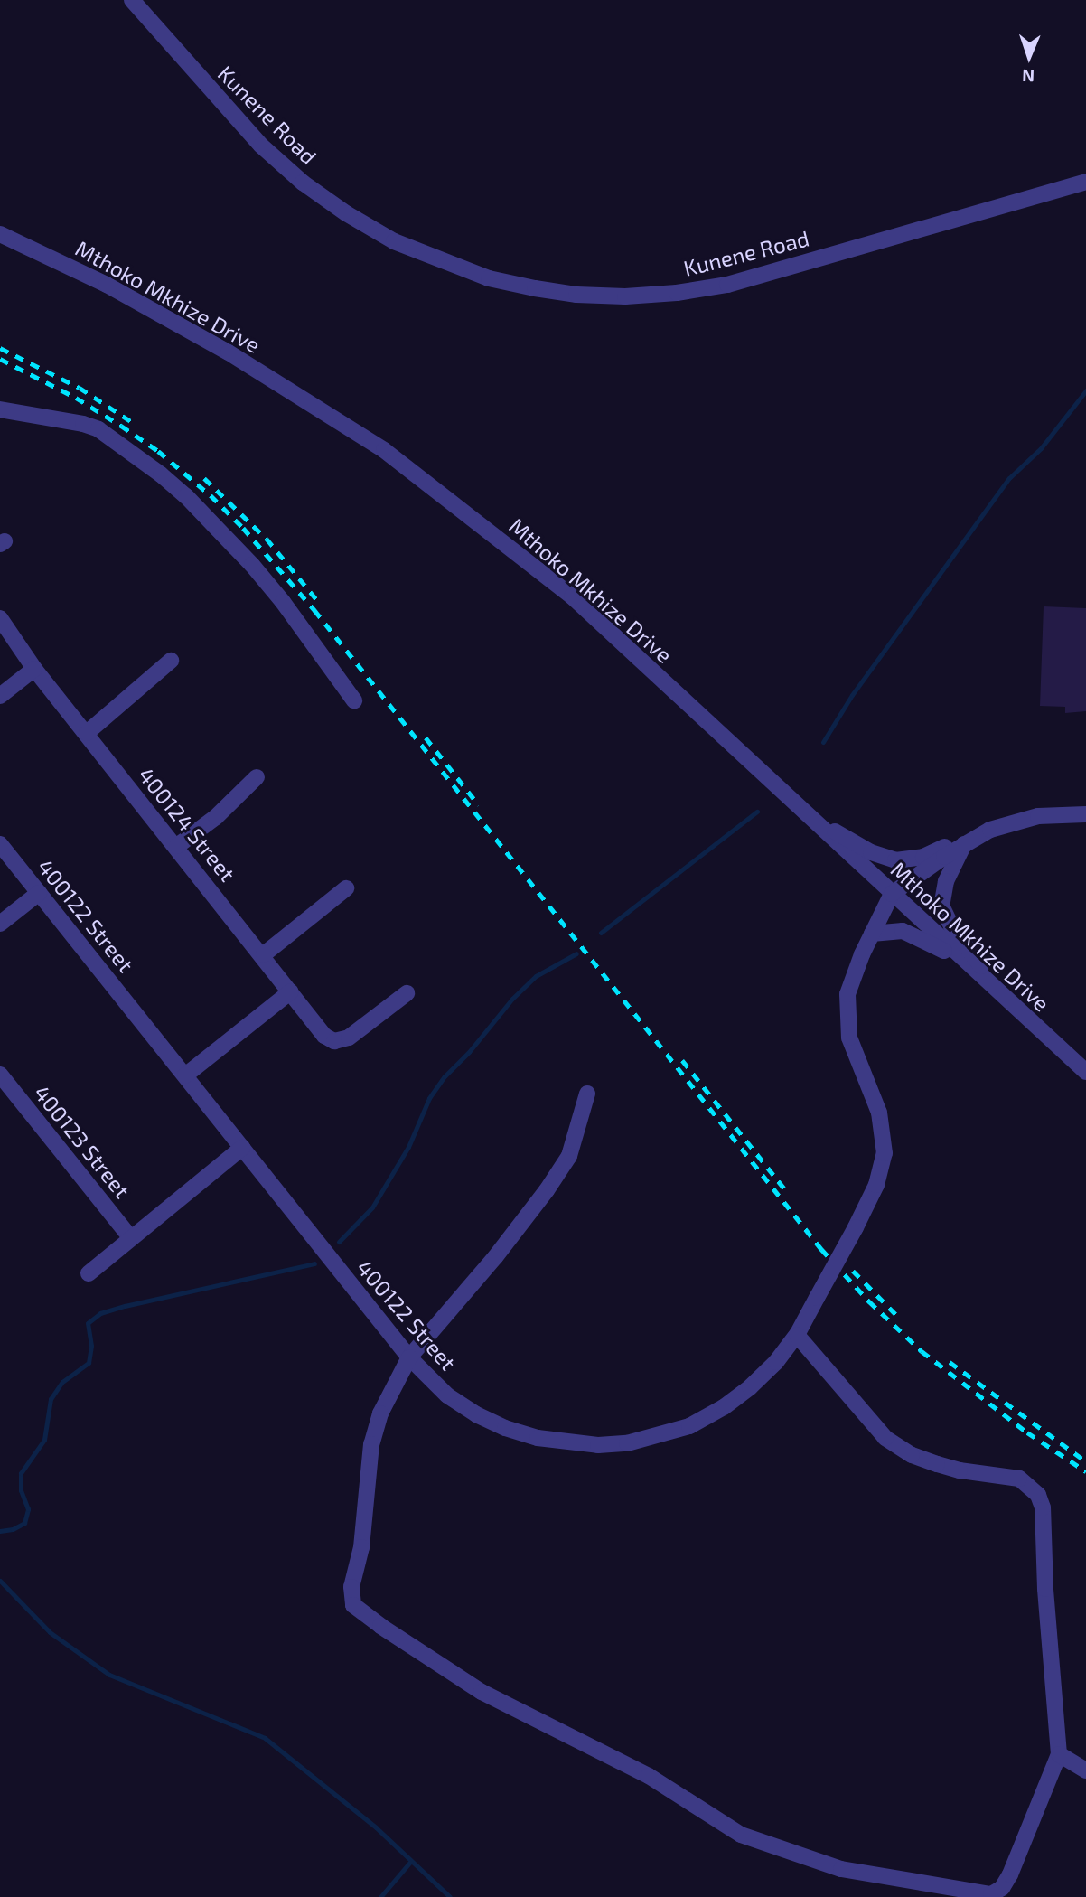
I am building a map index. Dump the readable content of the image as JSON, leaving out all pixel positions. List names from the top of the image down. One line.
{"streets":{"street":["Kunene Road","Mthoko Mkhize Drive","400124 Street","400122 Street","400123 Street"]},"crossings":[["Mthoko Mkhize Drive","400122 Street"]],"north":"bottom"}
